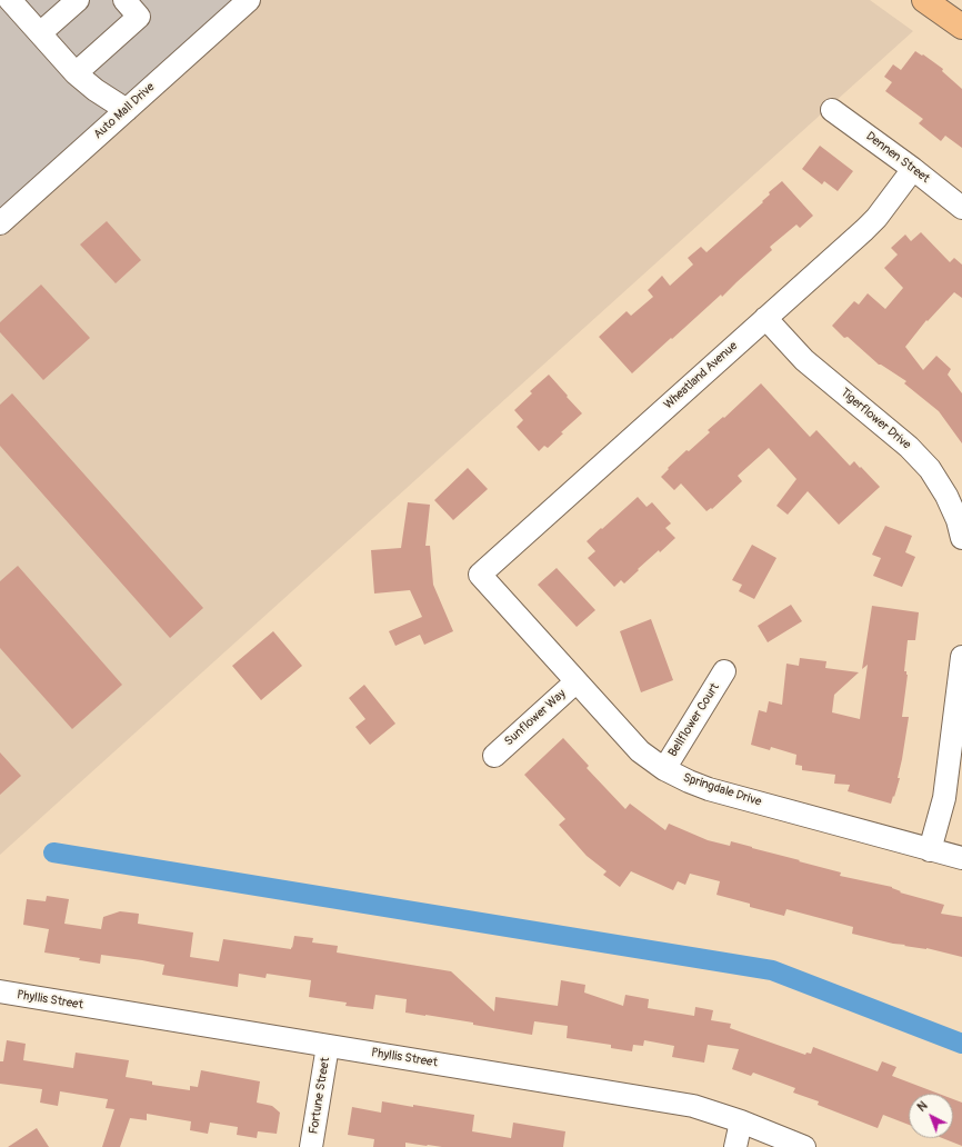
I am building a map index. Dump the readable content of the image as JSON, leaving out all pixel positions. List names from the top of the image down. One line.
{"streets":{"street":["Auto Mall Drive","Dennen Street","Wheatland Avenue","Tigerflower Drive","Sunflower Way","Bellflower Court","Springdale Drive","Phyllis Street","Fortune Street"]},"crossings":[["Dennen Street","Wheatland Avenue"],["Wheatland Avenue","Tigerflower Drive"],["Wheatland Avenue","Springdale Drive"],["Sunflower Way","Springdale Drive"],["Bellflower Court","Springdale Drive"],["Phyllis Street","Fortune Street"]],"north":"top left"}
